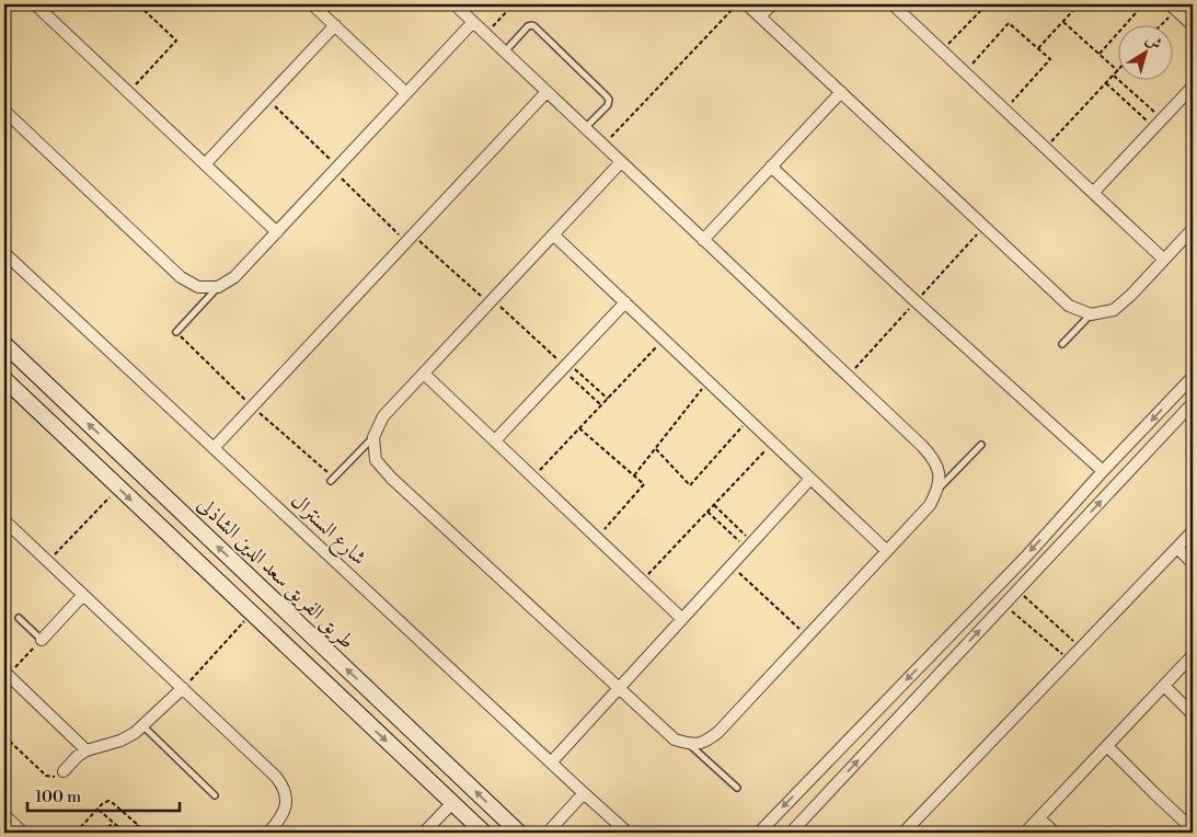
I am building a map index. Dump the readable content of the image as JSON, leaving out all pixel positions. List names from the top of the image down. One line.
{"streets":{"street":["شارع السنترال","طريق الفريق سعد الدين الشاذلى"]},"scale_bar":"100 m","north":"top right"}
